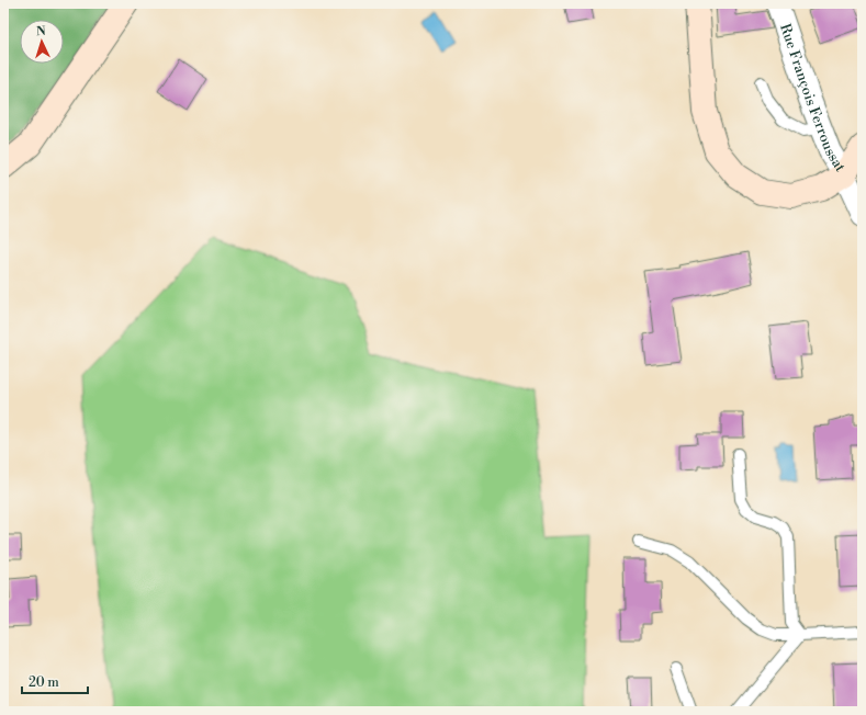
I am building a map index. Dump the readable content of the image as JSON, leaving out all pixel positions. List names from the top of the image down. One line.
{"streets":{"street":["Rue François Ferroussat"]},"scale_bar":"20 m","north":"top"}
